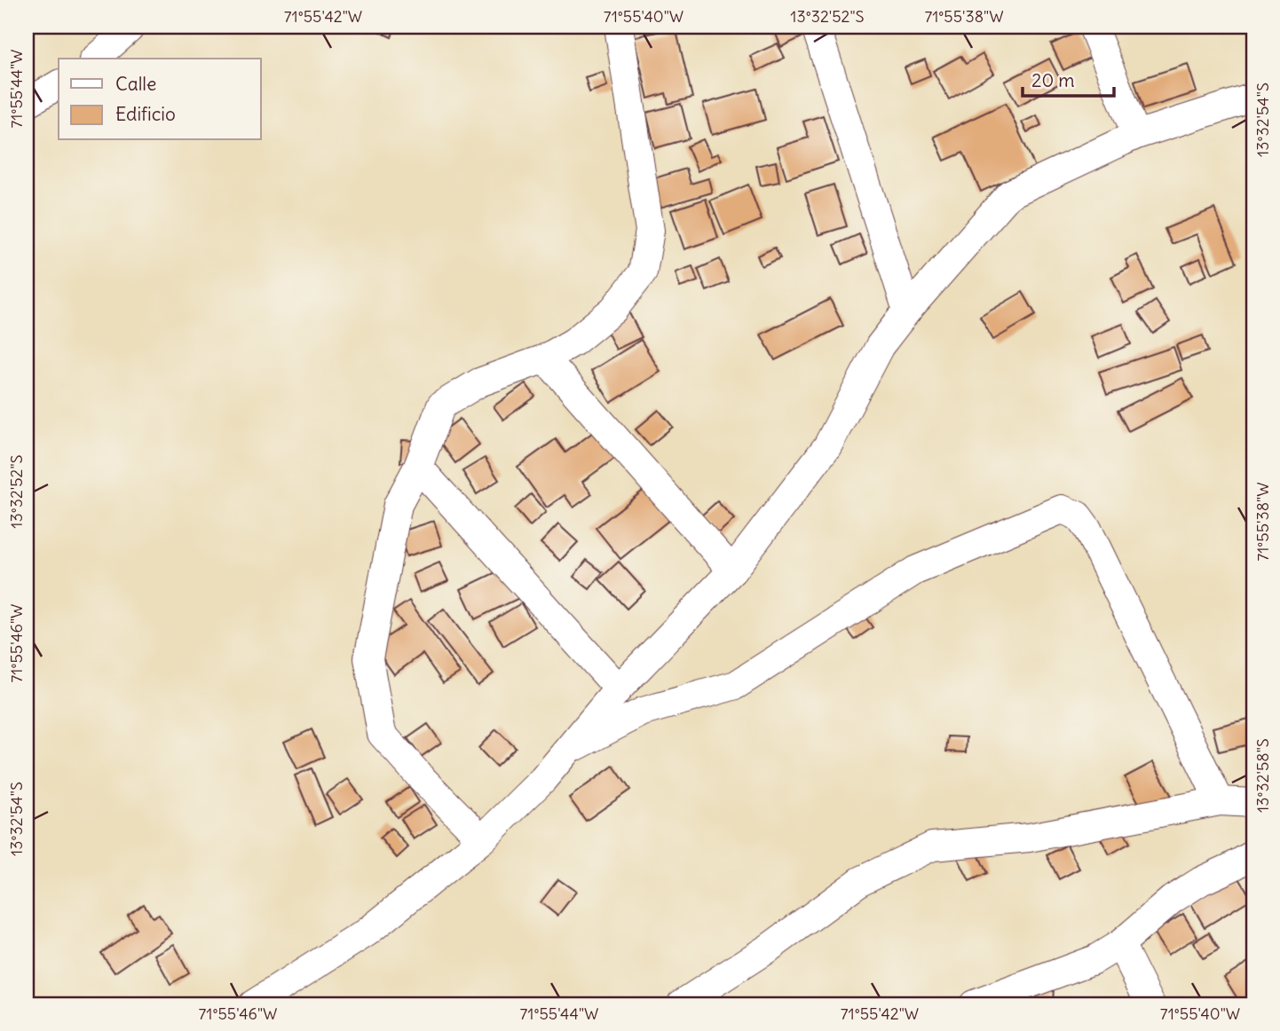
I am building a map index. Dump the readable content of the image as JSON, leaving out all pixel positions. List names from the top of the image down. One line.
{"legend":["Calle","Edificio"],"scale_bar":"20 m","coordinates":["71°55'42\"W","71°55'40\"W","13°32'52\"S","71°55'38\"W","71°55'44\"W","13°32'54\"S","71°55'46\"W","13°32'58\"S"]}
